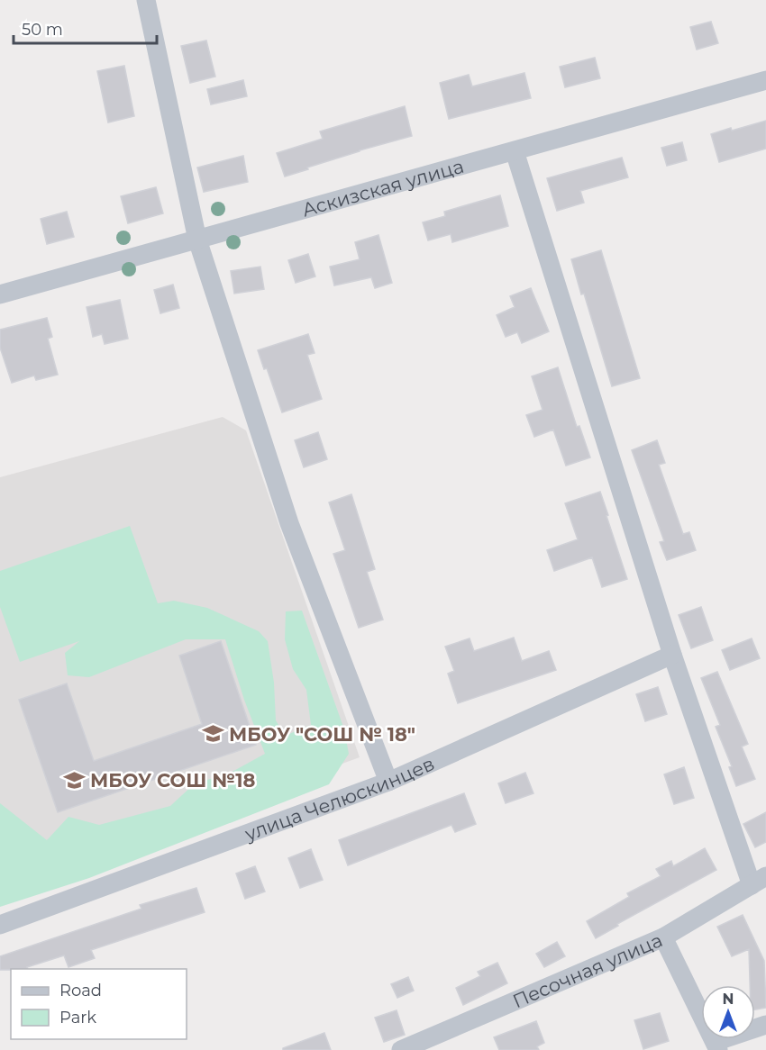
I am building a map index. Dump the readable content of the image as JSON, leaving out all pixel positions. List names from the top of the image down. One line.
{"streets":{"street":["Аскизская улица","улица Челюскинцев","Песочная улица"]},"places":{"school or university":["МБОУ \"СОШ № 18\"","МБОУ СОШ №18"]},"legend":["Road","Park"],"scale_bar":"50 m","north":"top"}
